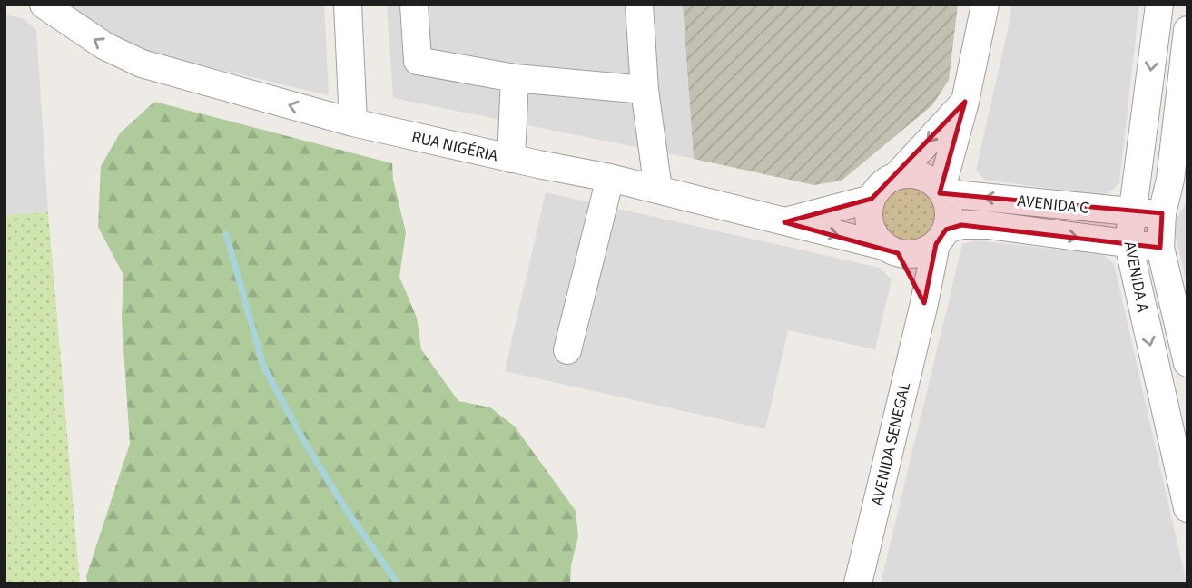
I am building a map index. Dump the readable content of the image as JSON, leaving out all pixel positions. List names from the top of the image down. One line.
{"streets":{"street":["RUA NIGÉRIA","AVENIDA C","AVENIDA A","AVENIDA SENEGAL"]},"crossings":[["RUA NIGÉRIA","AVENIDA C"],["RUA NIGÉRIA","AVENIDA SENEGAL"],["AVENIDA C","AVENIDA A"],["AVENIDA C","AVENIDA SENEGAL"]]}
